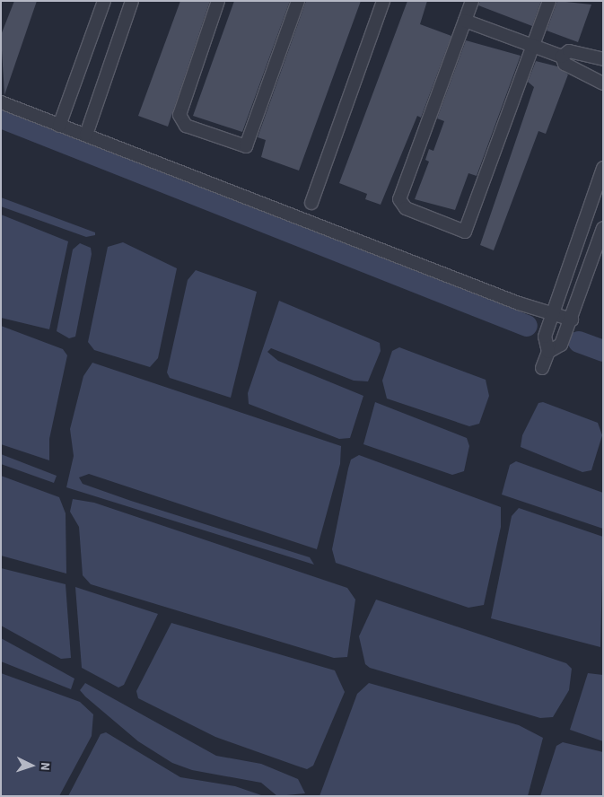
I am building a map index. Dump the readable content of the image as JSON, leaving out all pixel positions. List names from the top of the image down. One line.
{"north":"right"}
